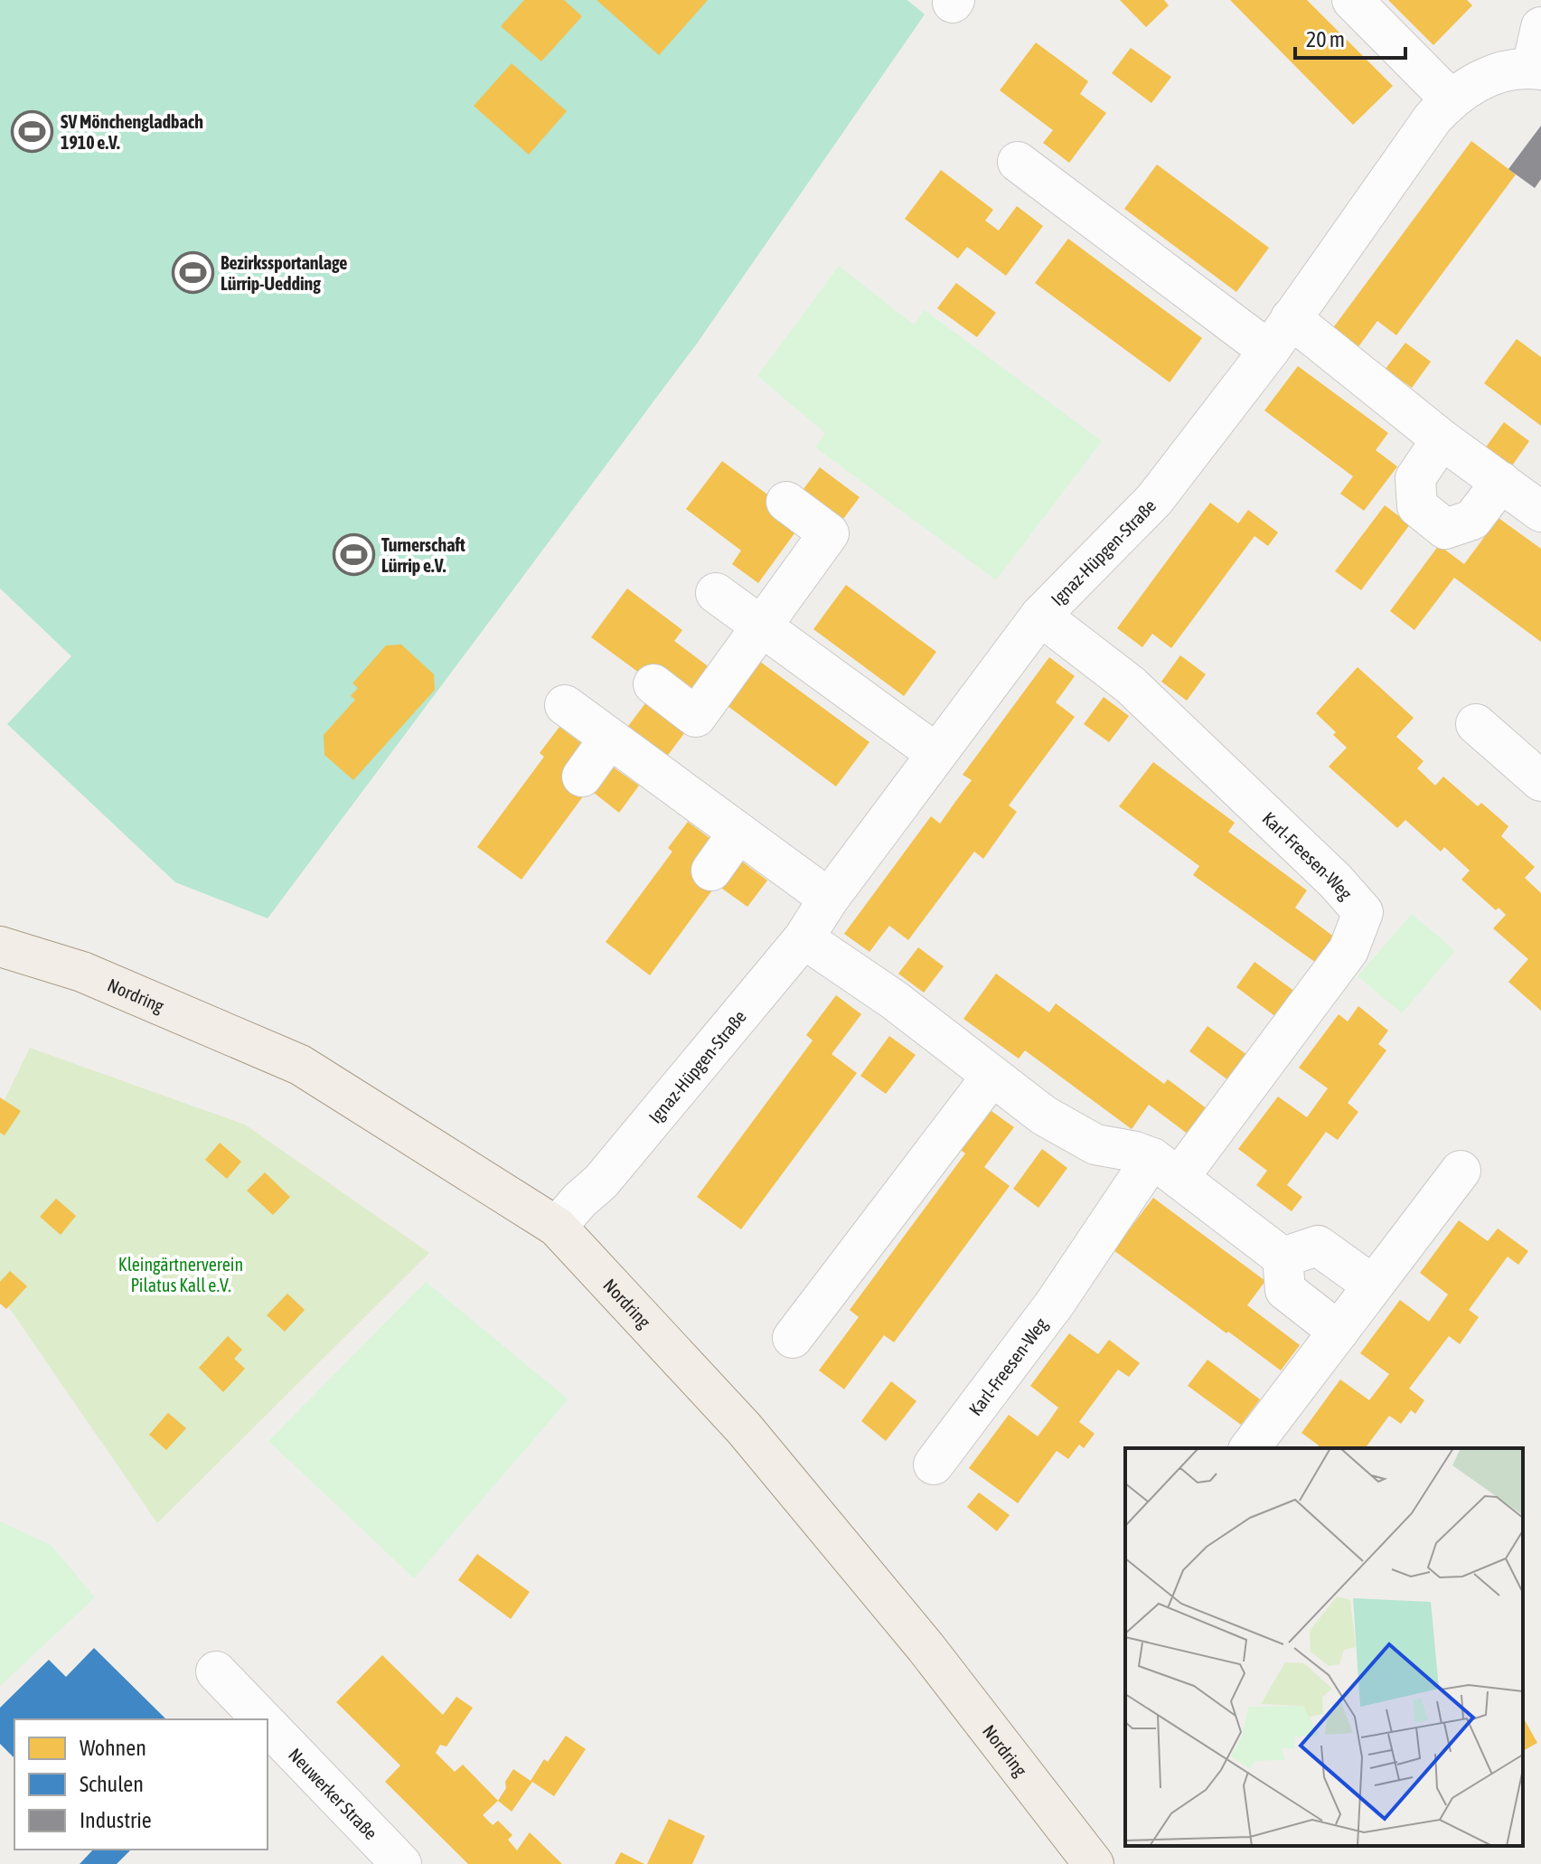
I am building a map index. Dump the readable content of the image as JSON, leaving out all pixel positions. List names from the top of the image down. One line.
{"streets":{"main road":["Nordring"],"street":["Ignaz-Hüpgen-Straße","Karl-Freesen-Weg","Neuwerker Straße"]},"crossings":[["Ignaz-Hüpgen-Straße","Karl-Freesen-Weg"],["Ignaz-Hüpgen-Straße","Nordring"]],"parks":["Kleingärtnerverein Pilatus Kall e.V."],"places":{"sports":["SV Mönchengladbach 1910 e.V.","Bezirkssportanlage Lürrip-Uedding","Turnerschaft Lürrip e.V."]},"legend":["Wohnen","Schulen","Industrie"],"scale_bar":"20 m"}
